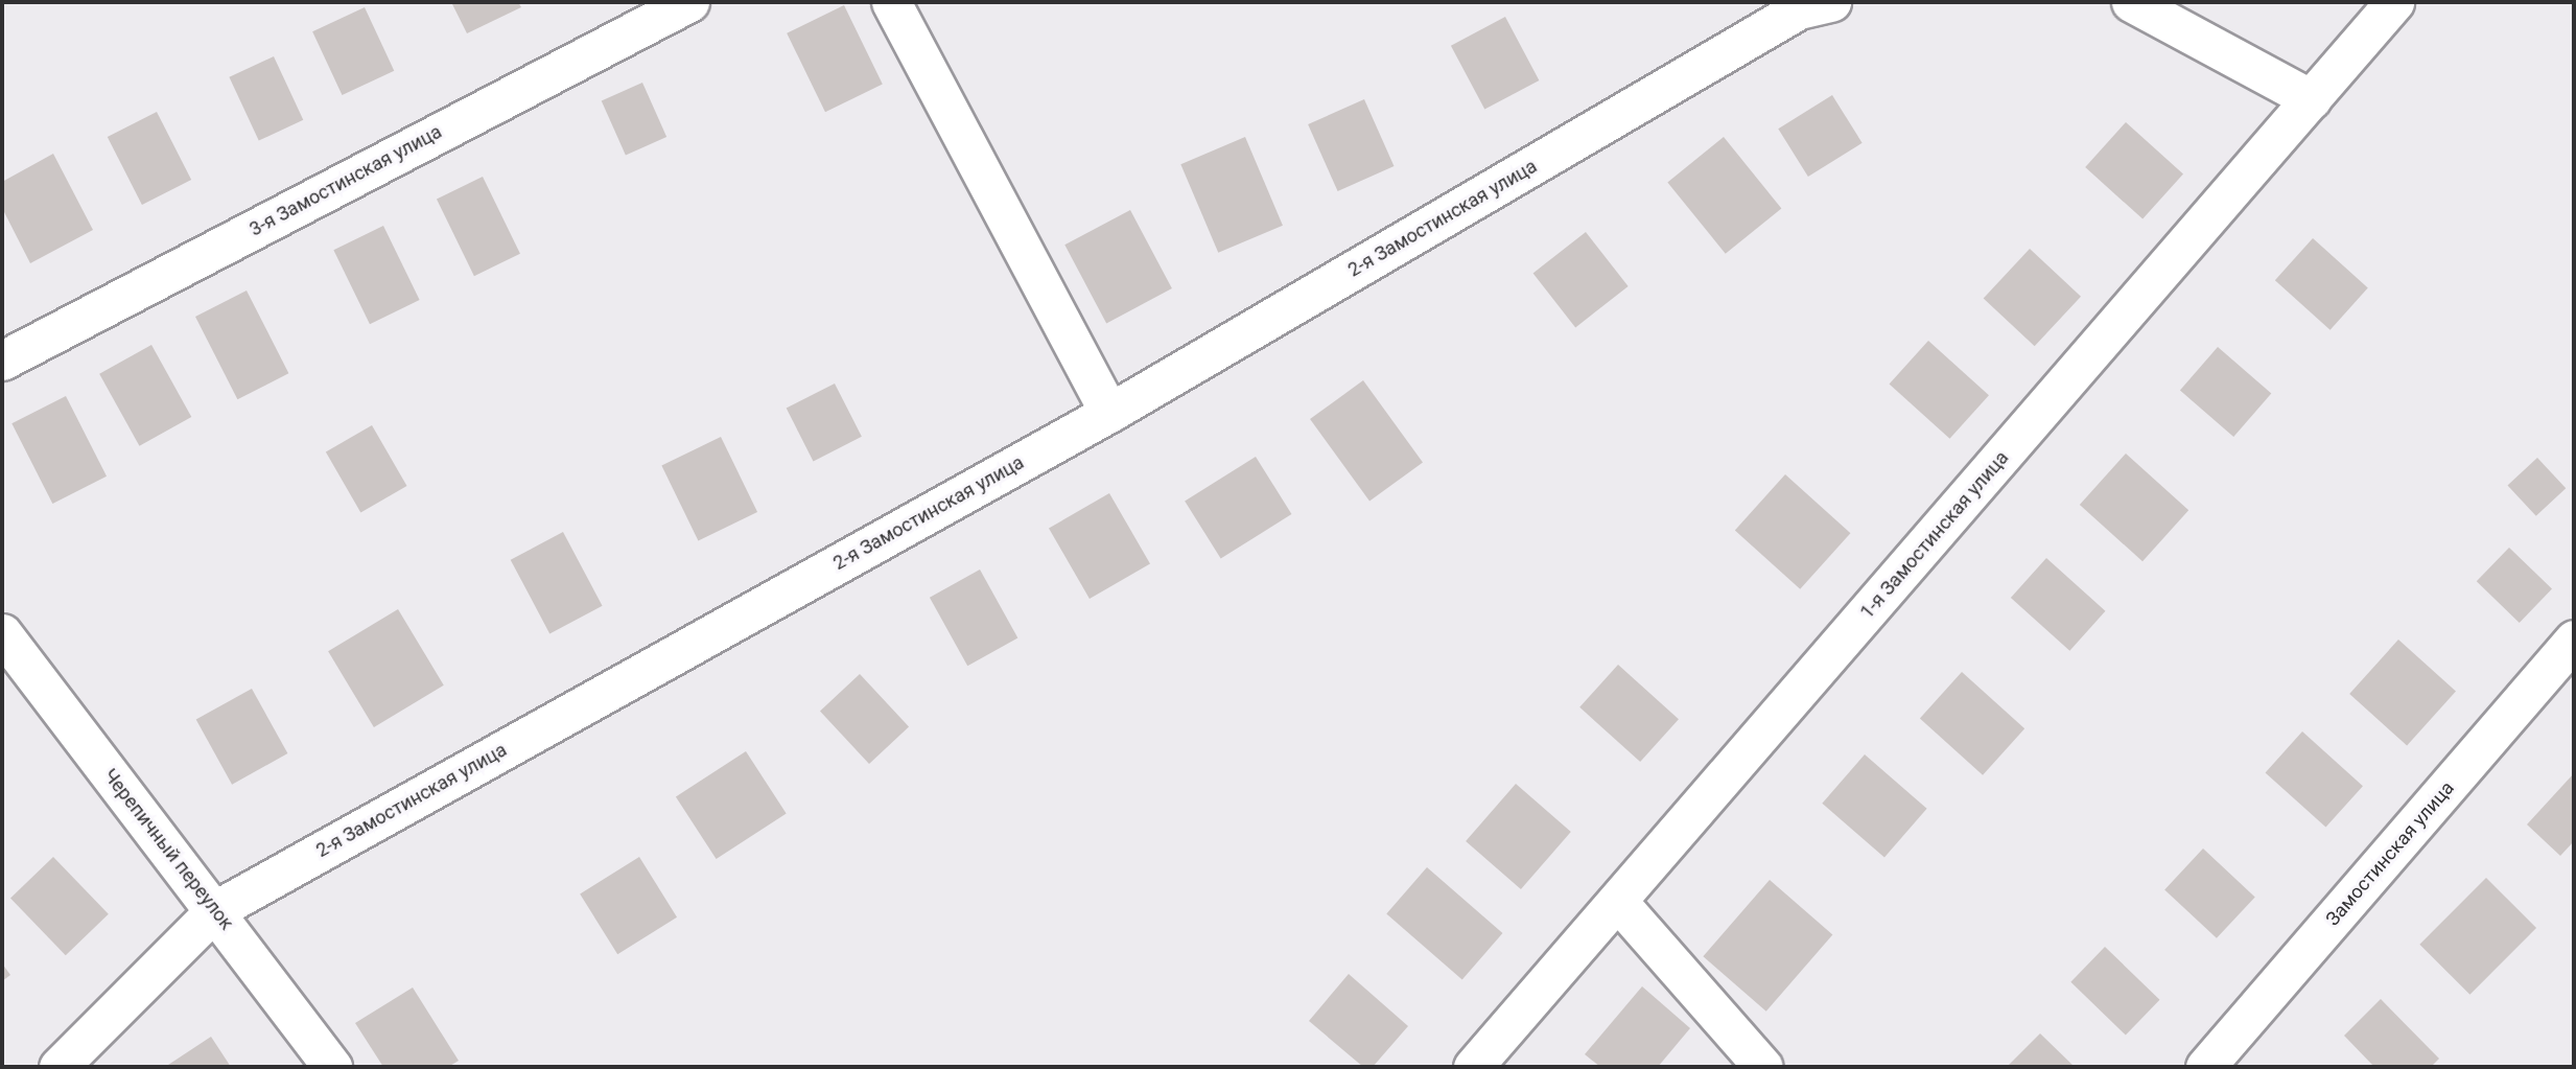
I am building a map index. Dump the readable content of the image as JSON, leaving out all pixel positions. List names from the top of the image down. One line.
{"streets":{"street":["3-я Замостинская улица","2-я Замостинская улица","1-я Замостинская улица","Черепичный переулок","Замостинская улица"]},"crossings":[["2-я Замостинская улица","Черепичный переулок"]]}
